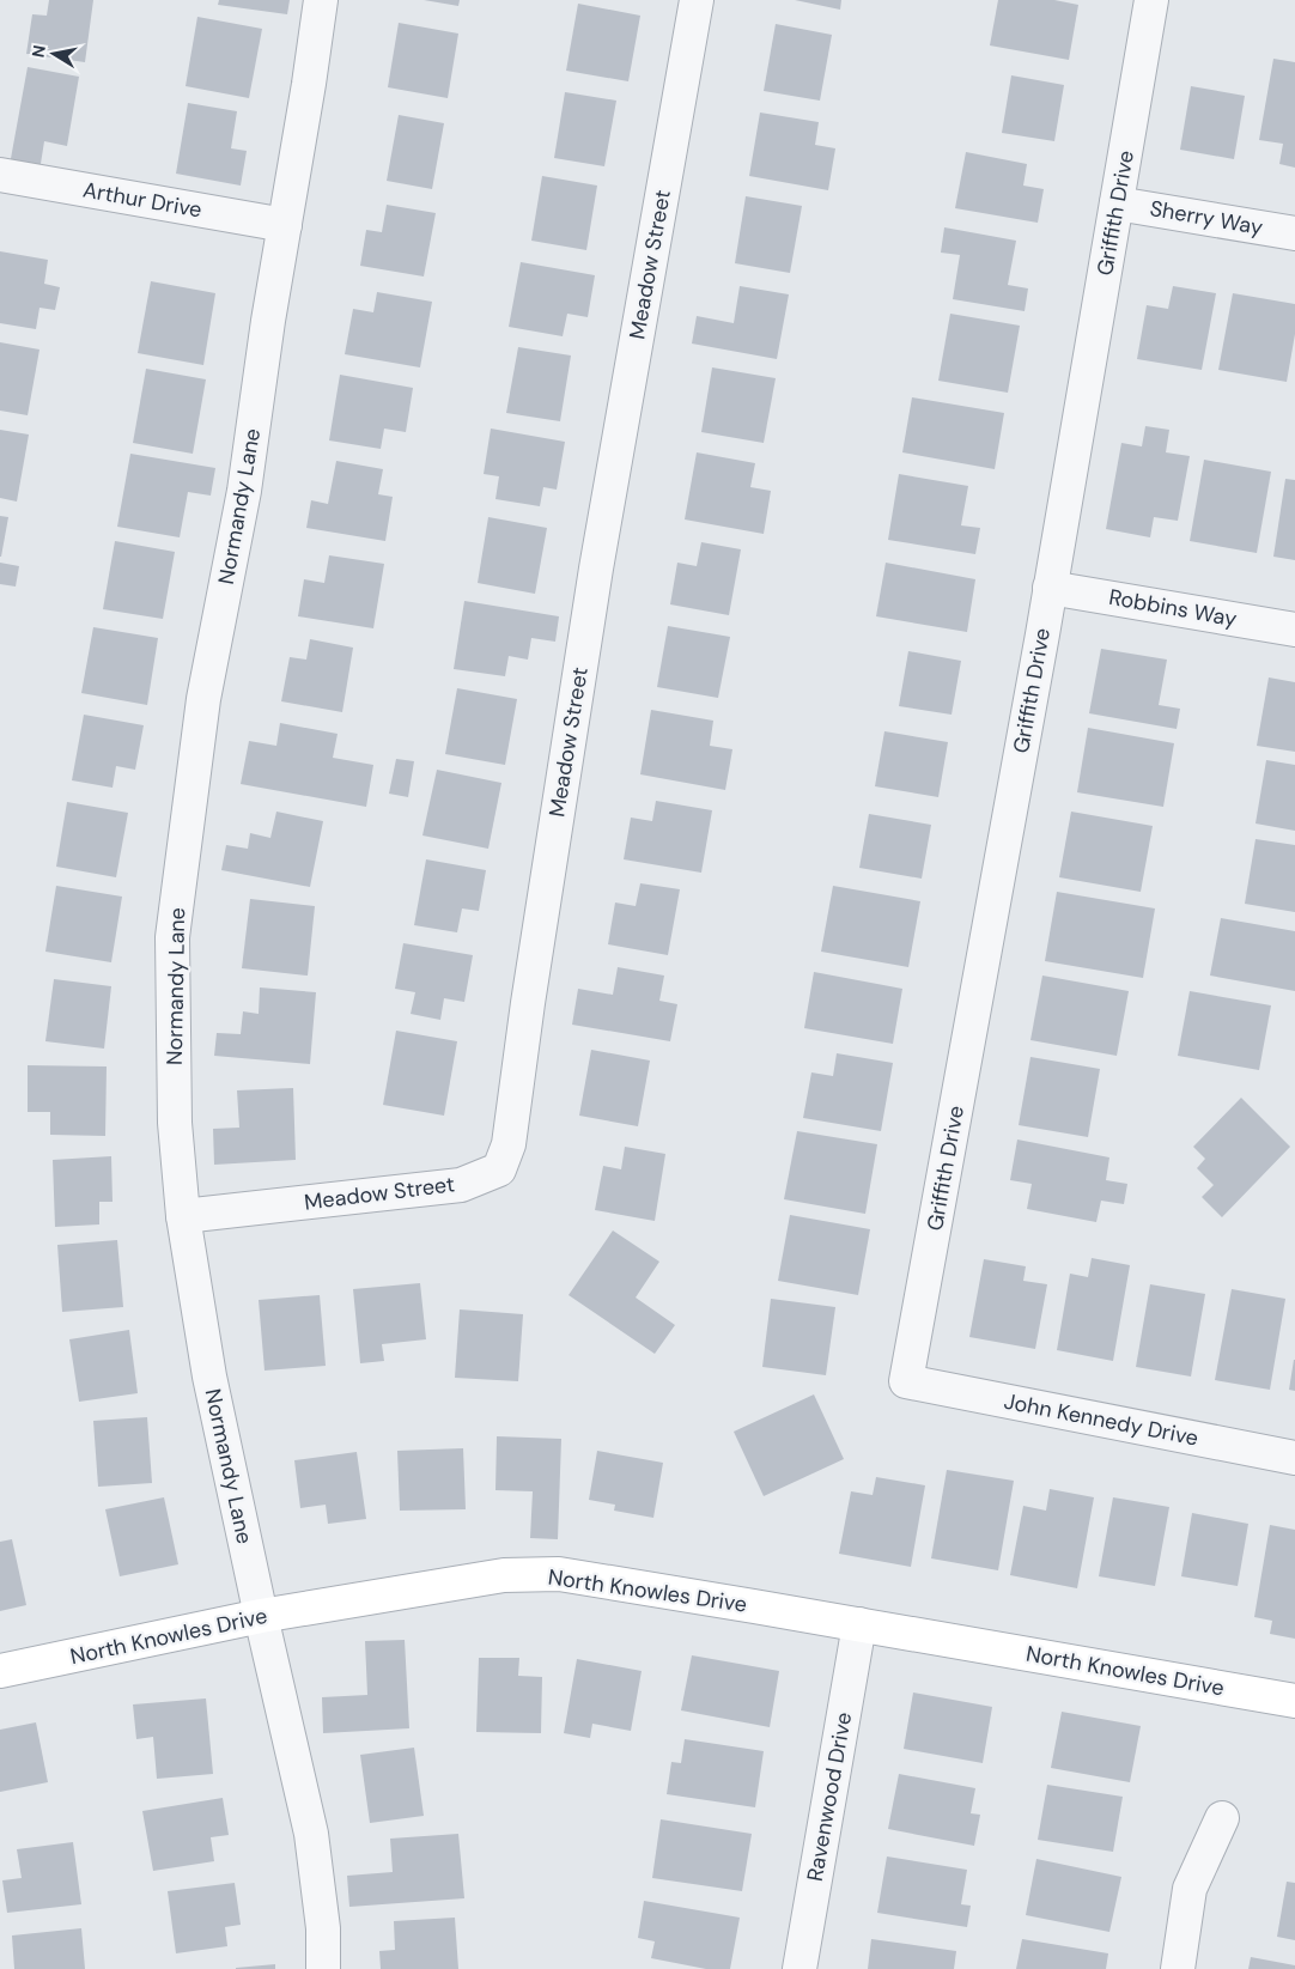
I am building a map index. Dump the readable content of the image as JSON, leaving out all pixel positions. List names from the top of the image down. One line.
{"streets":{"street":["Arthur Drive","Griffith Drive","Sherry Way","Meadow Street","Normandy Lane","Robbins Way","John Kennedy Drive","North Knowles Drive","Ravenwood Drive"]},"crossings":[["Arthur Drive","Normandy Lane"],["Griffith Drive","Sherry Way"],["Griffith Drive","Robbins Way"],["Griffith Drive","John Kennedy Drive"],["Meadow Street","Normandy Lane"],["Normandy Lane","North Knowles Drive"],["North Knowles Drive","Ravenwood Drive"]],"north":"left"}
